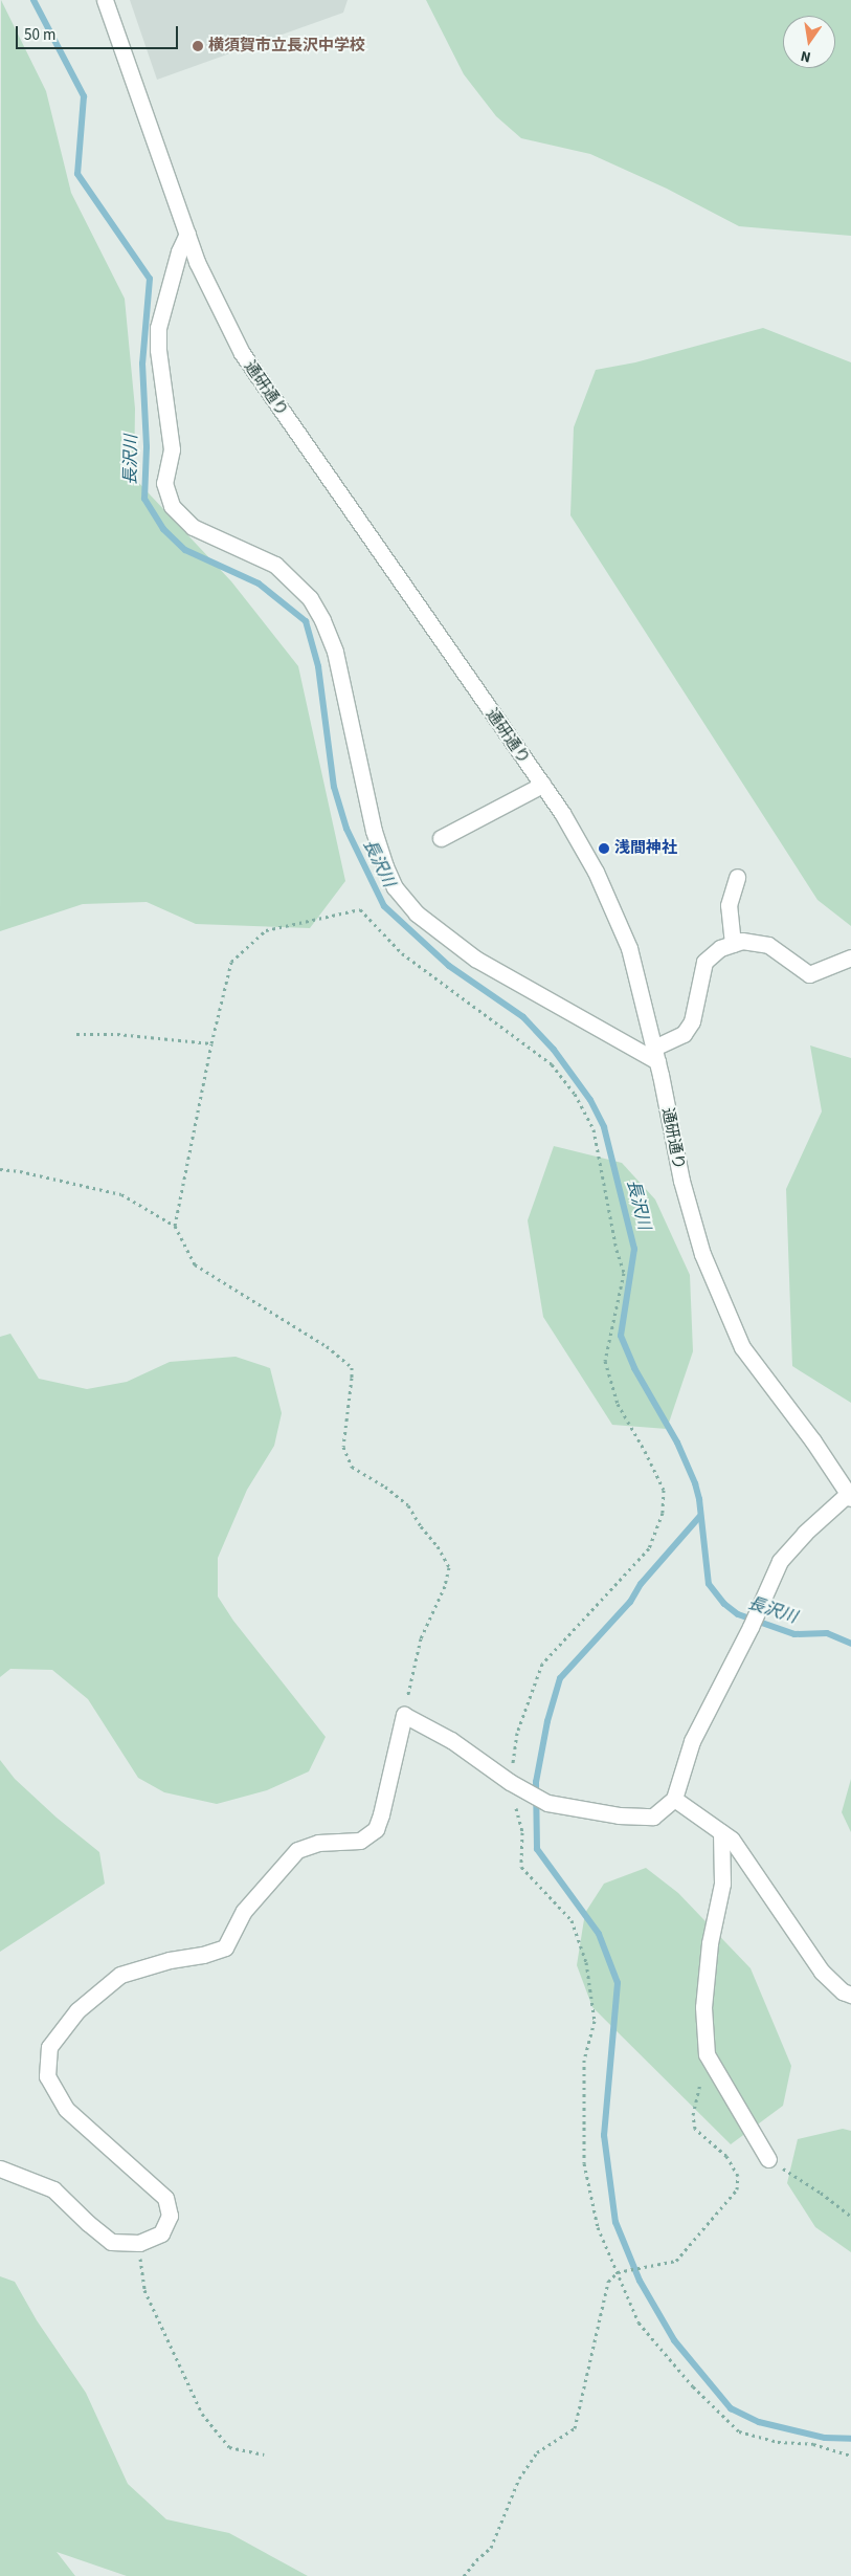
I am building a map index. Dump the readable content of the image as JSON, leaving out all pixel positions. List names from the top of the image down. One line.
{"streets":{"street":["通研通り"]},"water":["長沢川"],"places":["横須賀市立長沢中学校","浅間神社"],"scale_bar":"50 m","north":"bottom"}
